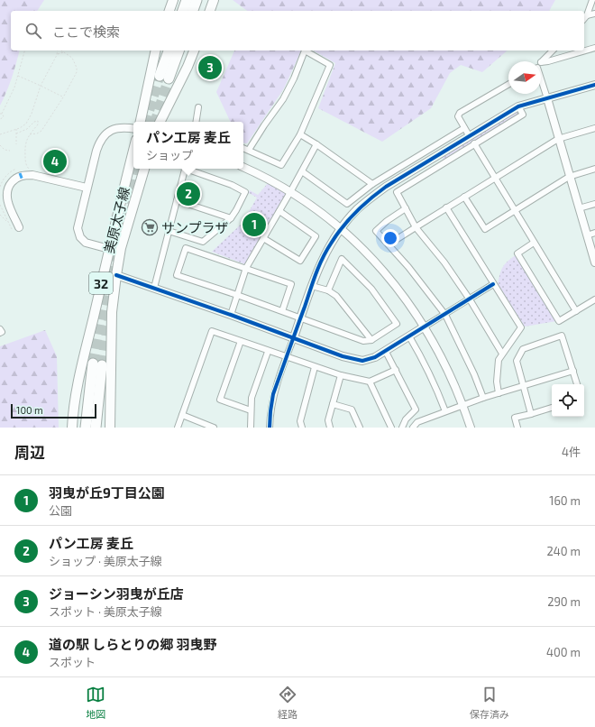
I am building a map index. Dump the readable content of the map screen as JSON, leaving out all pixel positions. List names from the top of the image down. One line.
{"streets":{"main road":["美原太子線","32"]},"places":{"supermarket":["サンプラザ"]},"scale_bar":"100 m","north":"right","page":{"search":"ここで検索","pins":["3","4","2","1"],"popup":["パン工房 麦丘","ショップ"],"scale":"100 m","heading":["周辺","4件"],"list":[{"mark":"1","name":"羽曳が丘9丁目公園","note":"公園","value":"160 m"},{"mark":"2","name":"パン工房 麦丘","note":"ショップ · 美原太子線","value":"240 m"},{"mark":"3","name":"ジョーシン羽曳が丘店","note":"スポット · 美原太子線","value":"290 m"},{"mark":"4","name":"道の駅 しらとりの郷 羽曳野","note":"スポット","value":"400 m"}],"nav":["地図","経路","保存済み"]}}
